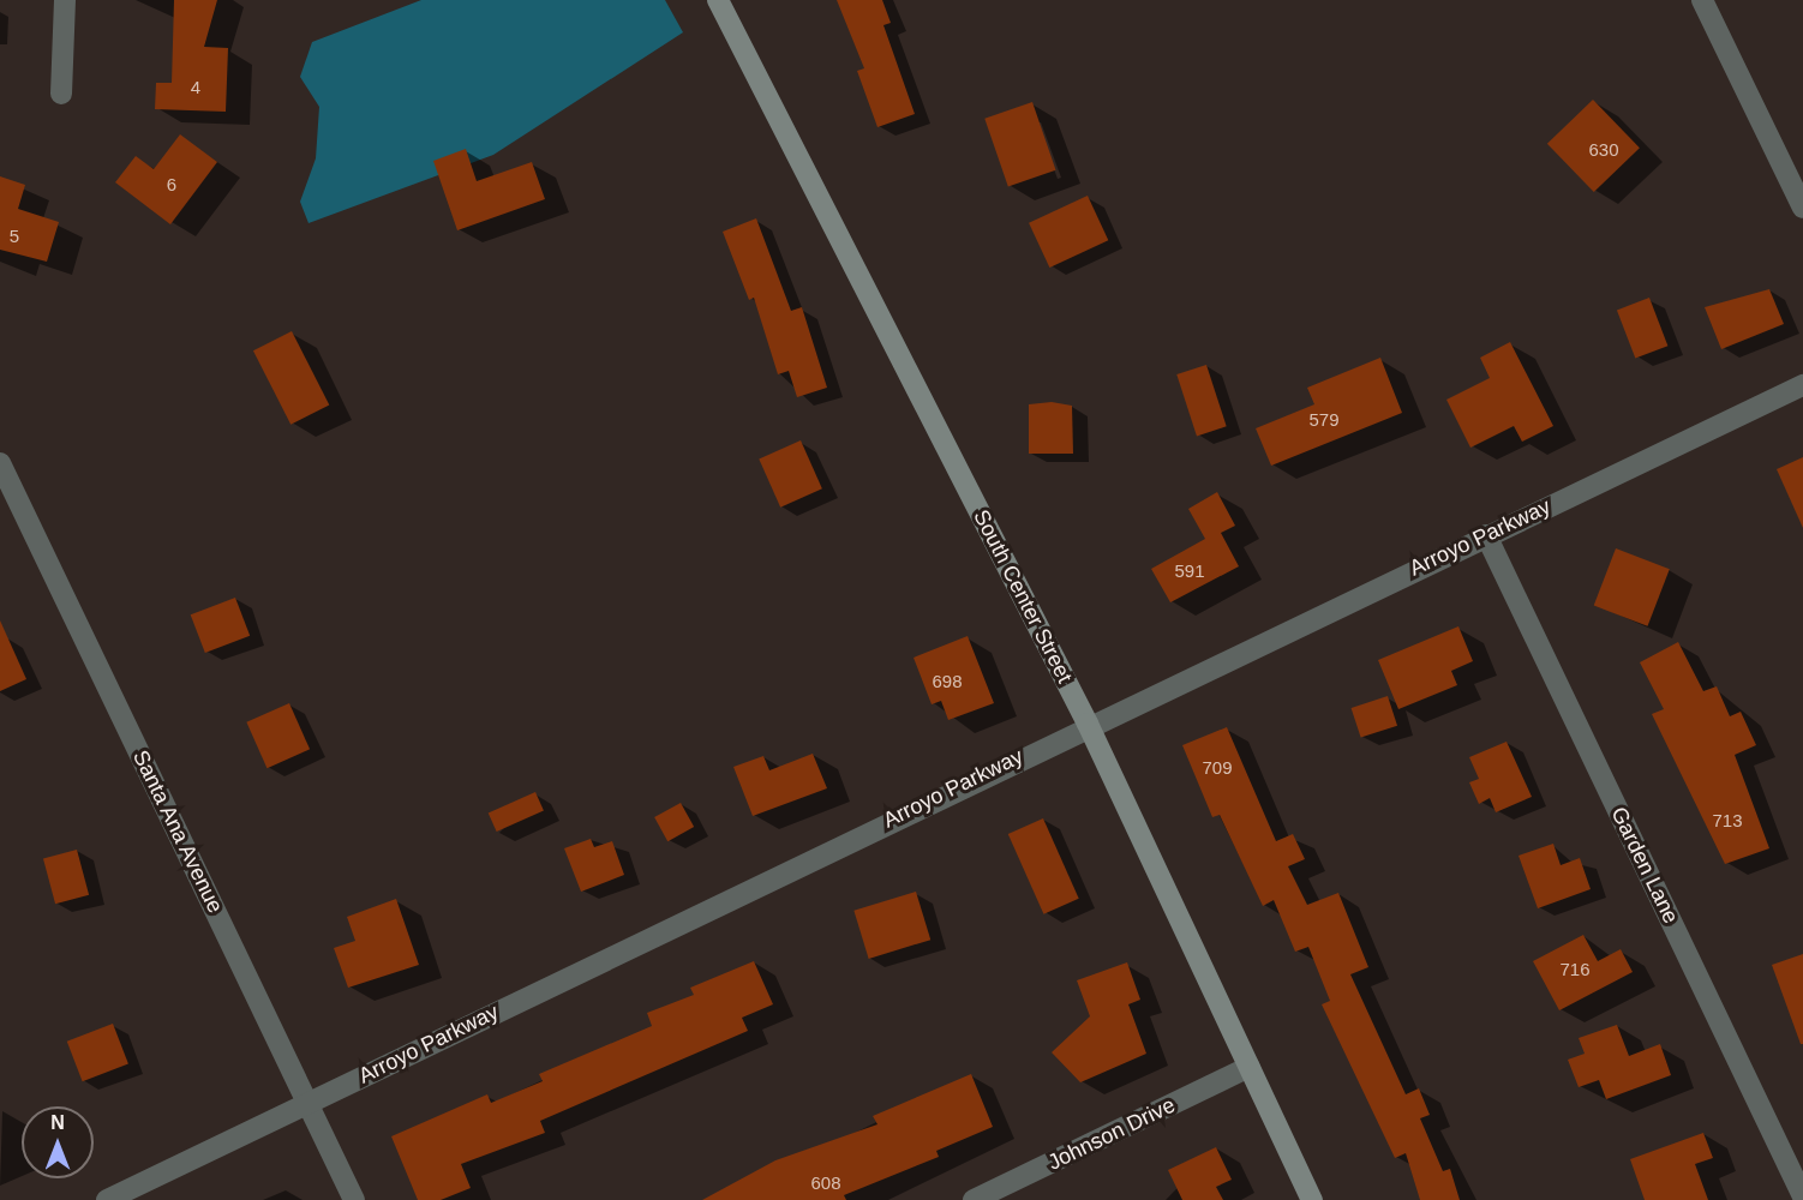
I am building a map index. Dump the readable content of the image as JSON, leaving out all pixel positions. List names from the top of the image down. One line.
{"streets":{"street":["Arroyo Parkway","South Center Street","Santa Ana Avenue","Garden Lane","Johnson Drive"]},"crossings":[["Arroyo Parkway","South Center Street"],["Arroyo Parkway","Santa Ana Avenue"],["Arroyo Parkway","Garden Lane"],["South Center Street","Johnson Drive"]],"house_numbers":["4","630","6","5","579","591","698","709","713","716","608"],"north":"top"}
